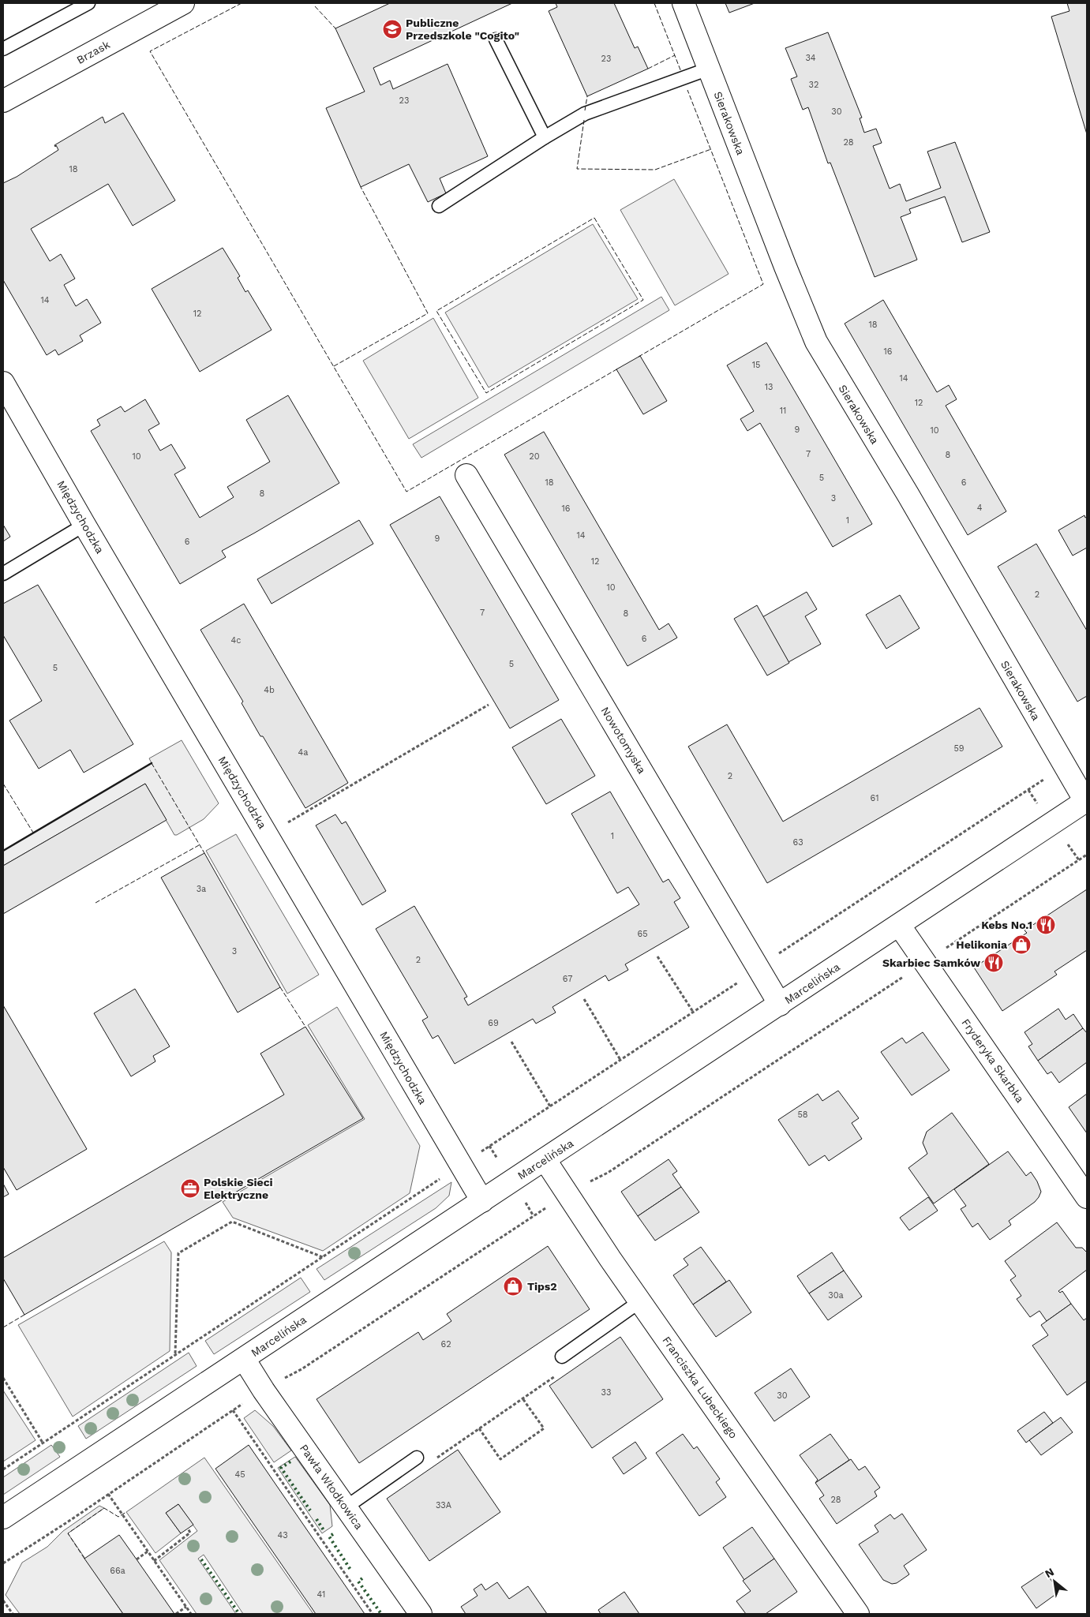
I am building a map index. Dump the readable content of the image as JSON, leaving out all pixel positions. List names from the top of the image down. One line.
{"streets":{"street":["Brzask","Sierakowska","Międzychodzka","Nowotomyska","Marcelińska","Fryderyka Skarbka","Franciszka Lubeckiego","Pawła Włodkowica"]},"crossings":[["Sierakowska","Marcelińska"],["Międzychodzka","Marcelińska"],["Nowotomyska","Marcelińska"],["Marcelińska","Fryderyka Skarbka"],["Marcelińska","Franciszka Lubeckiego"],["Marcelińska","Pawła Włodkowica"]],"places":{"school or university":["Publiczne Przedszkole \"Cogito\""],"restaurant":["Kebs No.1","Skarbiec Samków"],"shop":["Helikonia","Tips2"],"office":["Polskie Sieci Elektryczne"]},"house_numbers":["34","23","32","23","30","28","18","14","12","18","16","15","14","13","12","11","9","10","7","8","10","20","5","18","6","8","3","4","16","1","14","9","6","12","10","2","7","8","6","4c","5","5","4b","59","4a","2","61","1","63","3a","65","3","2","67","69","58","30a","62","33","30","45","28","33A","43","66a","41"],"north":"top left"}
